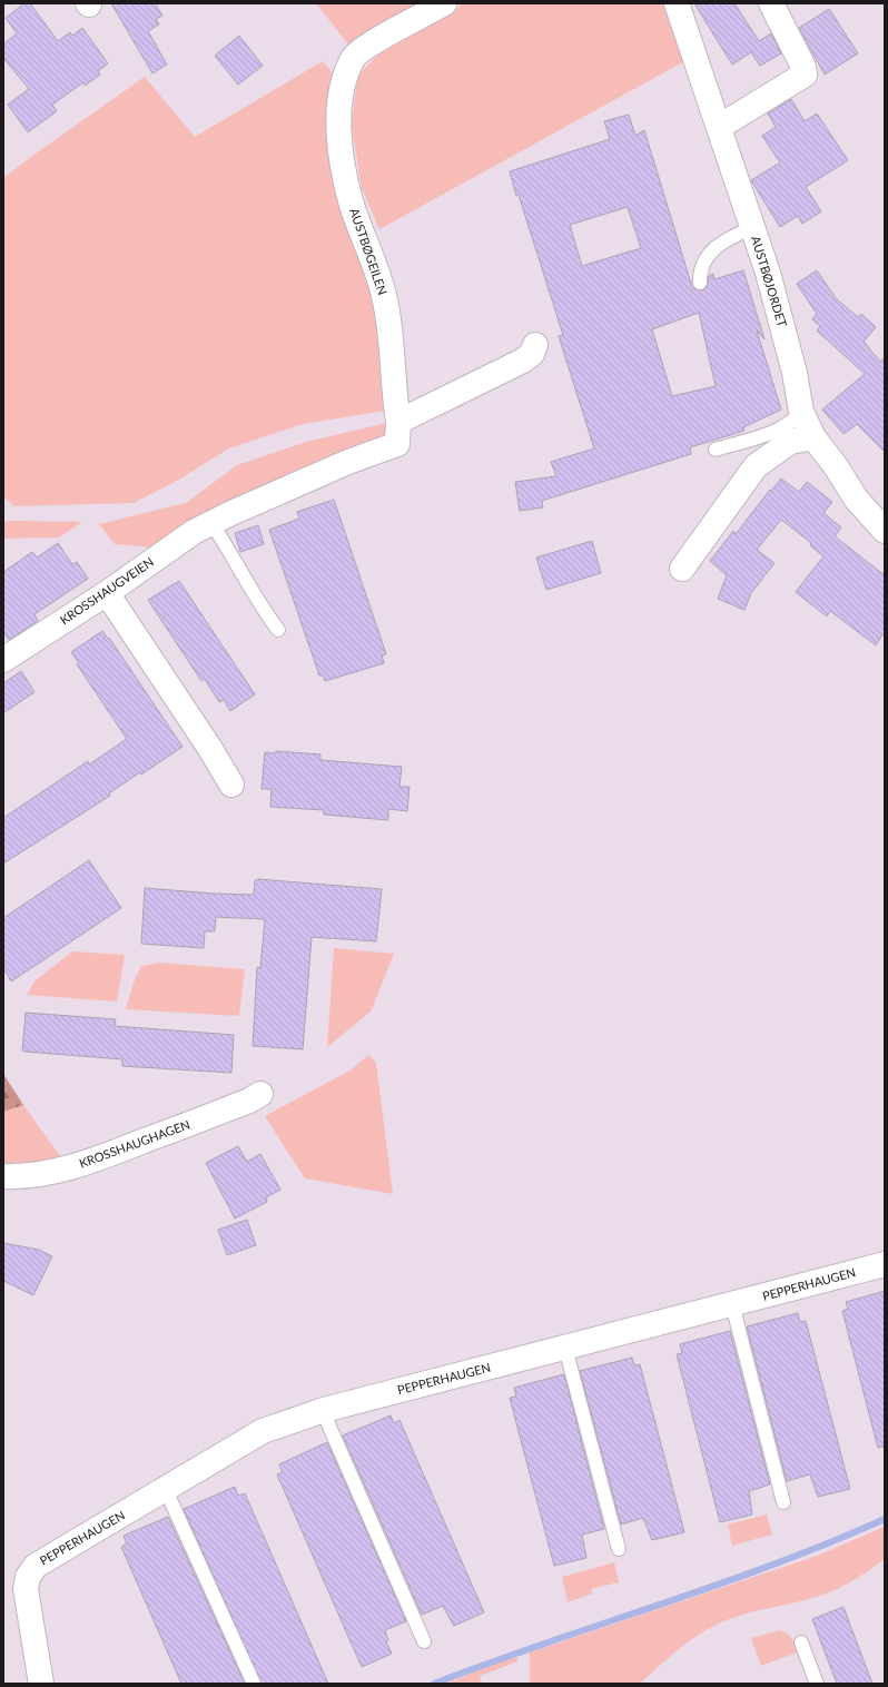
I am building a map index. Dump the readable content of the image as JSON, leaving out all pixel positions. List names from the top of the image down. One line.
{"streets":{"street":["AUSTBØGEILEN","AUSTBØJORDET","KROSSHAUGVEIEN","KROSSHAUGHAGEN","PEPPERHAUGEN"]},"crossings":[["AUSTBØGEILEN","KROSSHAUGVEIEN"]]}
